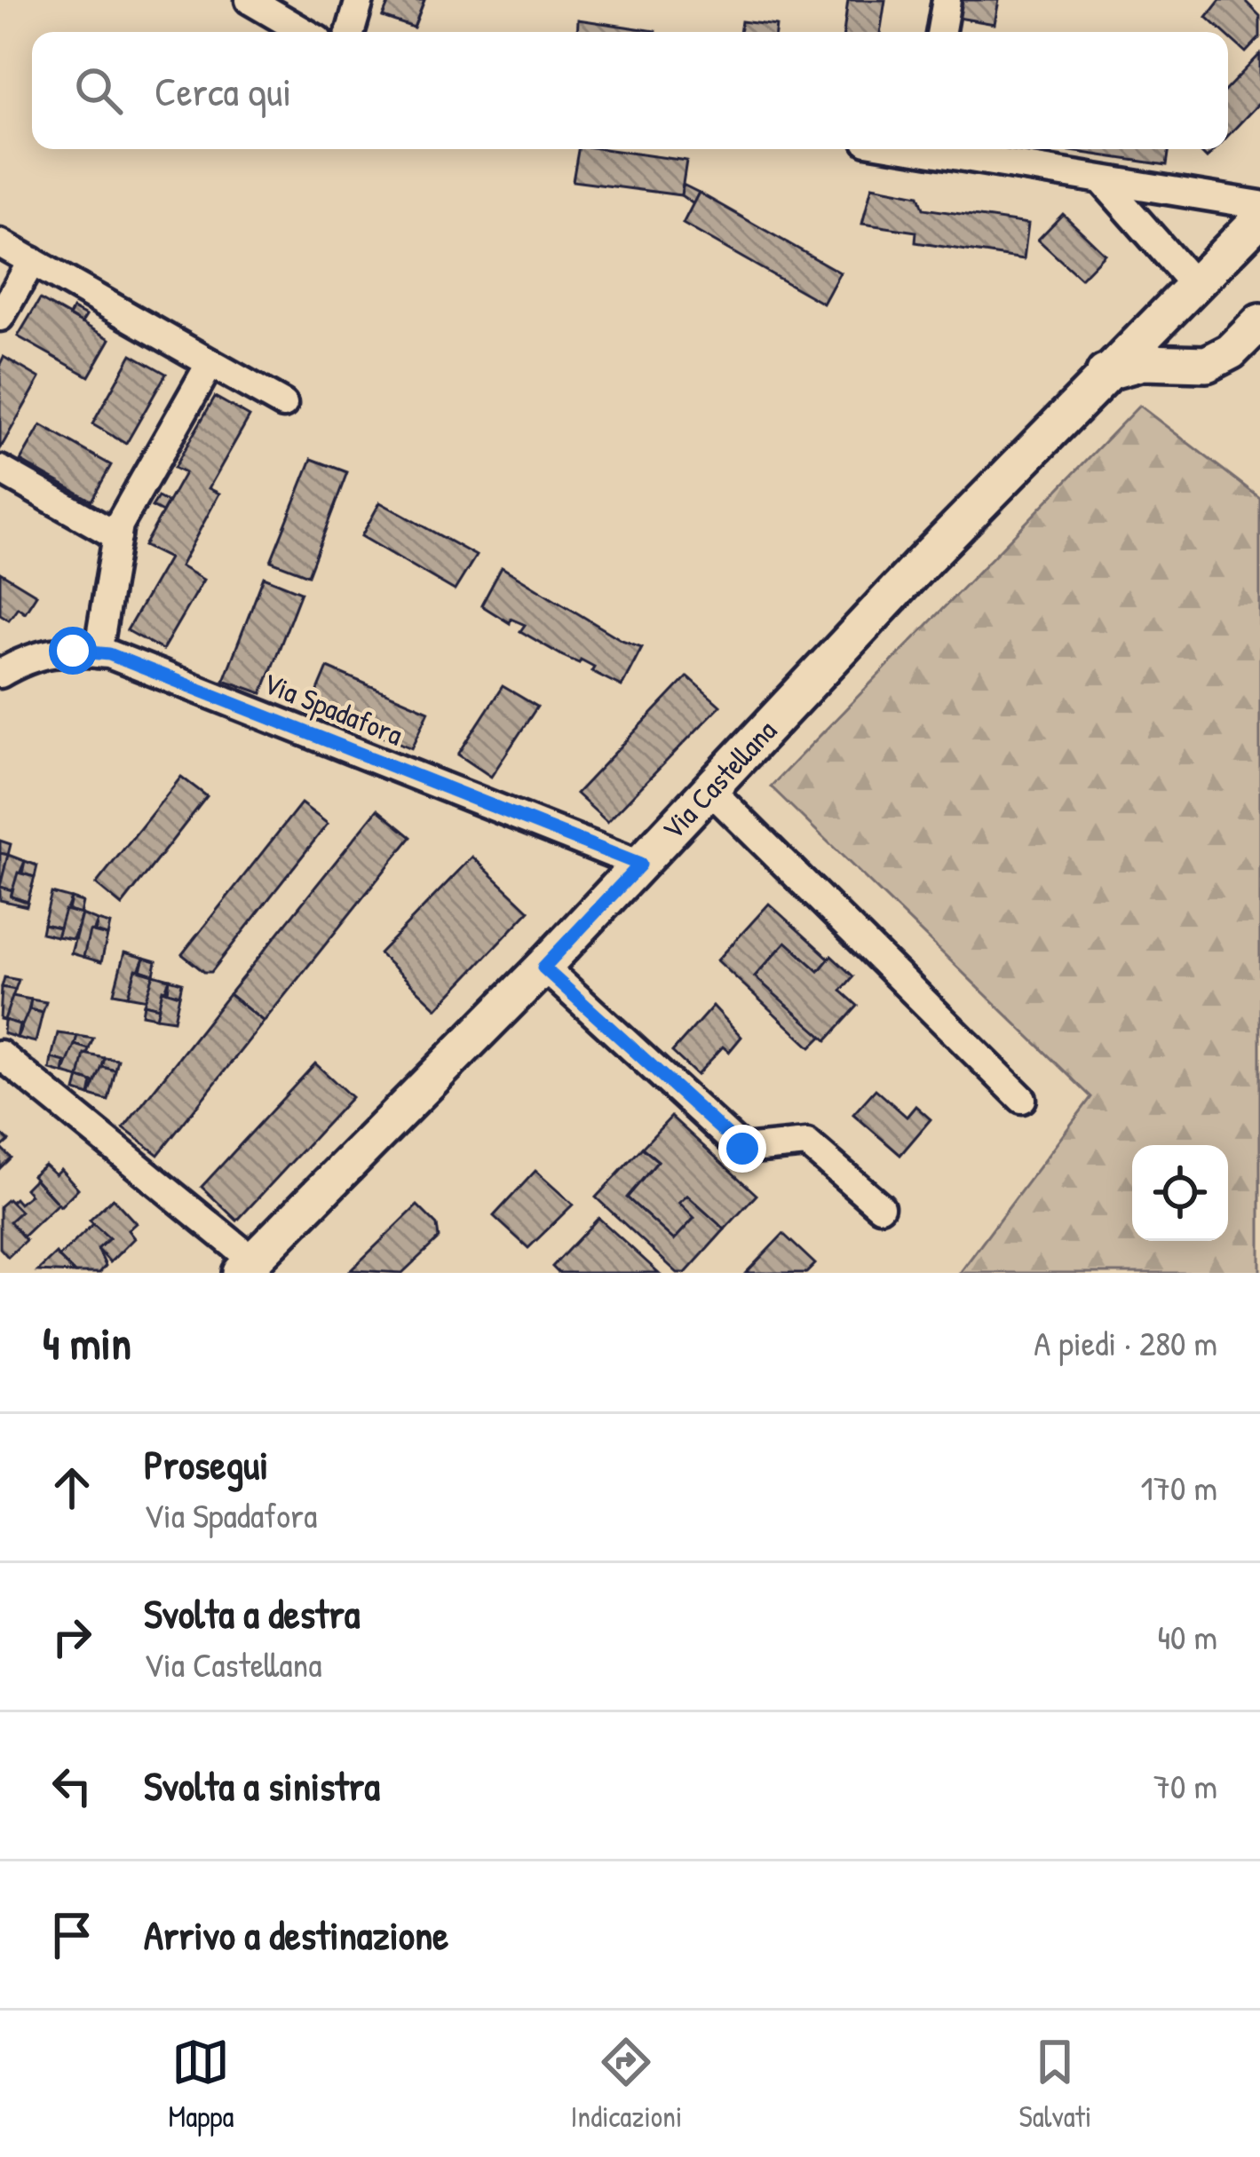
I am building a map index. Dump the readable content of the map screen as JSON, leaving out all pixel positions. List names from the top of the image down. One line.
{"streets":{"main road":["Via Castellana"],"street":["Via Spadafora"]},"crossings":[["Via Spadafora","Via Castellana"]],"page":{"search":"Cerca qui","heading":["4 min","A piedi · 280 m"],"list":[["Prosegui","Via Spadafora","170 m"],["Svolta a destra","Via Castellana","40 m"],["Svolta a sinistra","70 m"],"Arrivo a destinazione"],"nav":["Mappa","Indicazioni","Salvati"]}}
